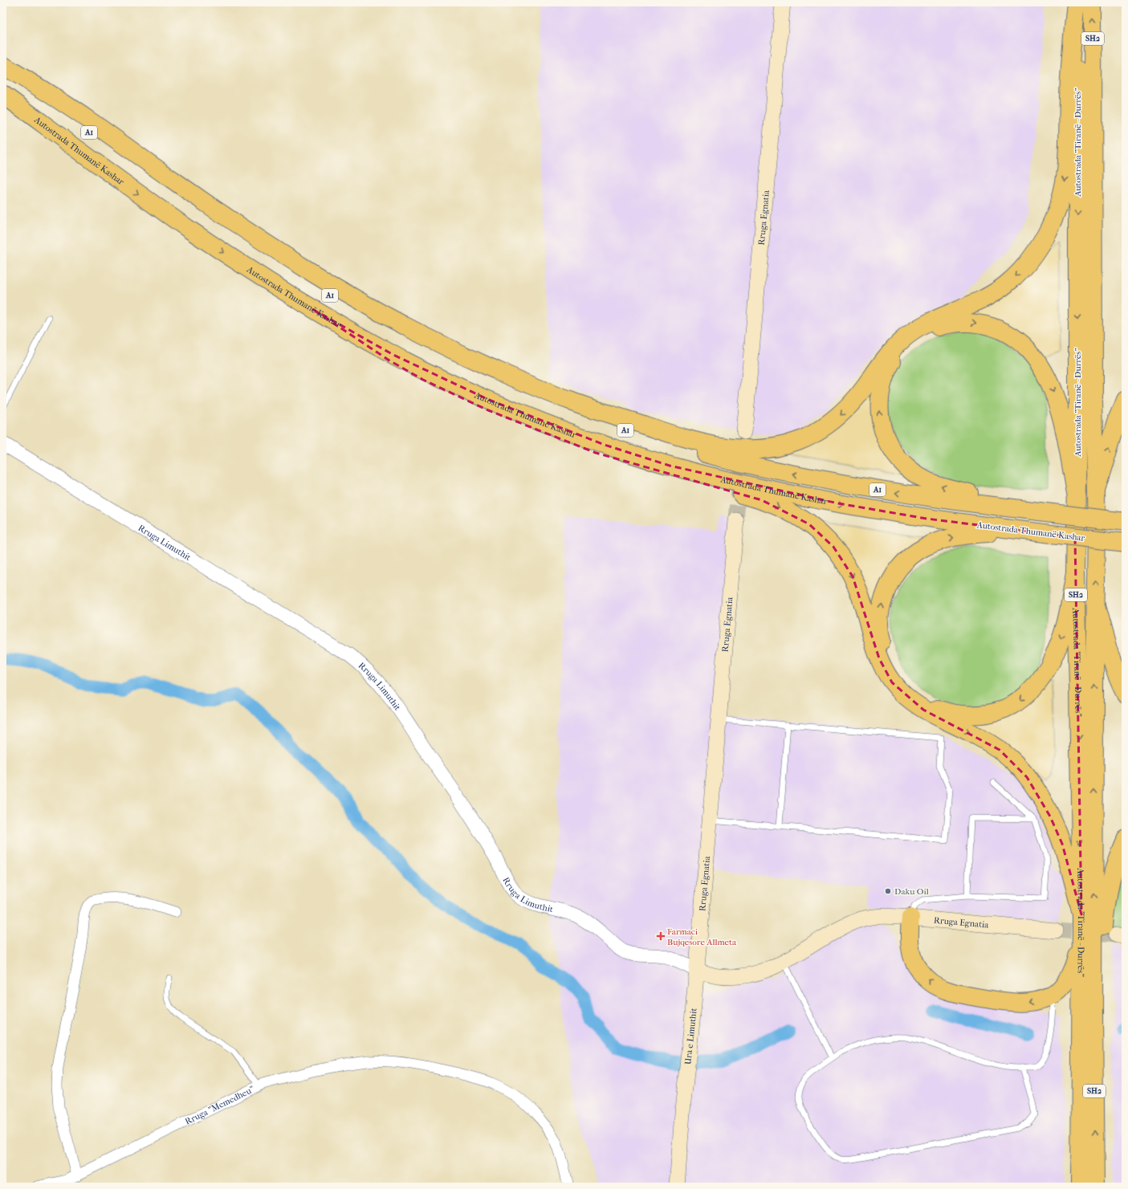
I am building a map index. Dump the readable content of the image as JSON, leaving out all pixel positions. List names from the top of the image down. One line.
{"streets":{"highway":["SH2","A1","Autostrada \"Tiranë - Durrës\"","Autostrada Thumanë Kashar"],"main road":["Rruga Egnatia","Ura e Limuthit"],"street":["Rruga Limuthit","Rruga \"Memedheu\""]},"crossings":[["Rruga Egnatia","Rruga Limuthit"],["Rruga Egnatia","Ura e Limuthit"],["Rruga Limuthit","Ura e Limuthit"]],"places":{"other":["Daku Oil"],"health":["Farmaci Bujqesore Allmeta"]}}
